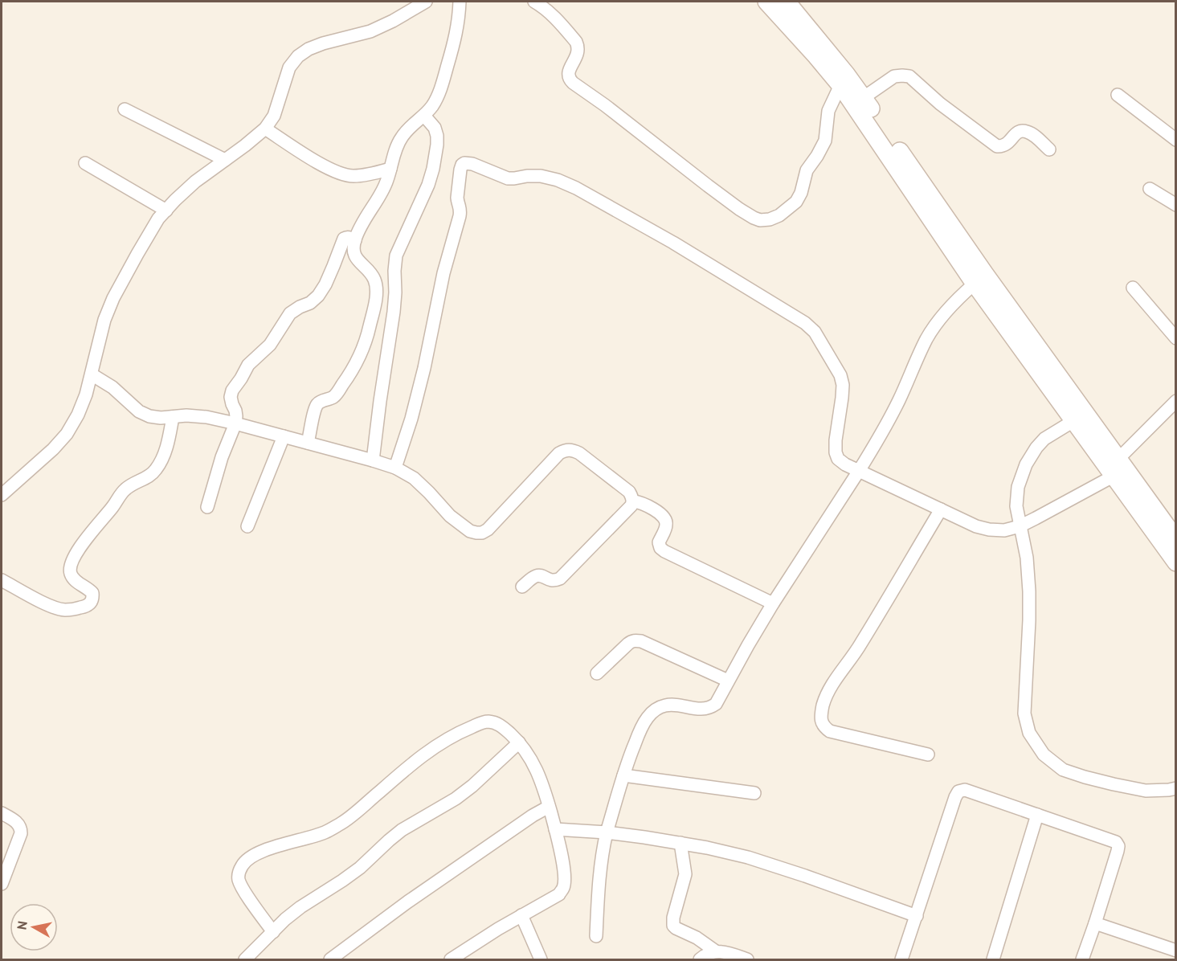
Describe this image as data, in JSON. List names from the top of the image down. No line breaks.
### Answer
{"north":"left"}
